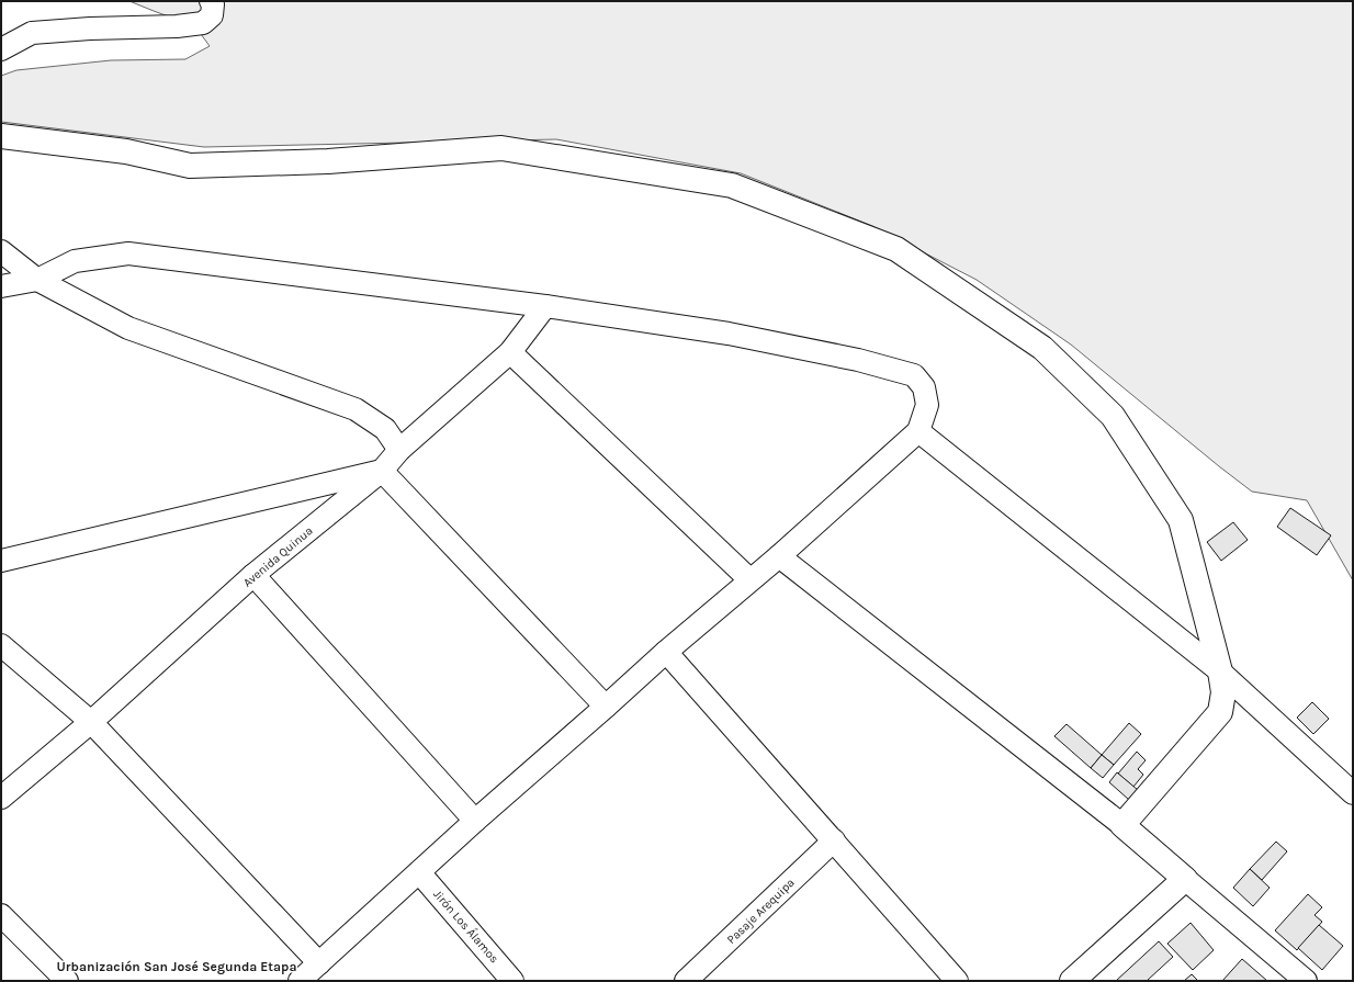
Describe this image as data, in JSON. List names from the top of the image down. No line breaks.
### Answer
{"streets":{"street":["Avenida Quinua","Pasaje Arequipa","Jirón Los Álamos"]},"districts":["Urbanización San José Segunda Etapa"]}
